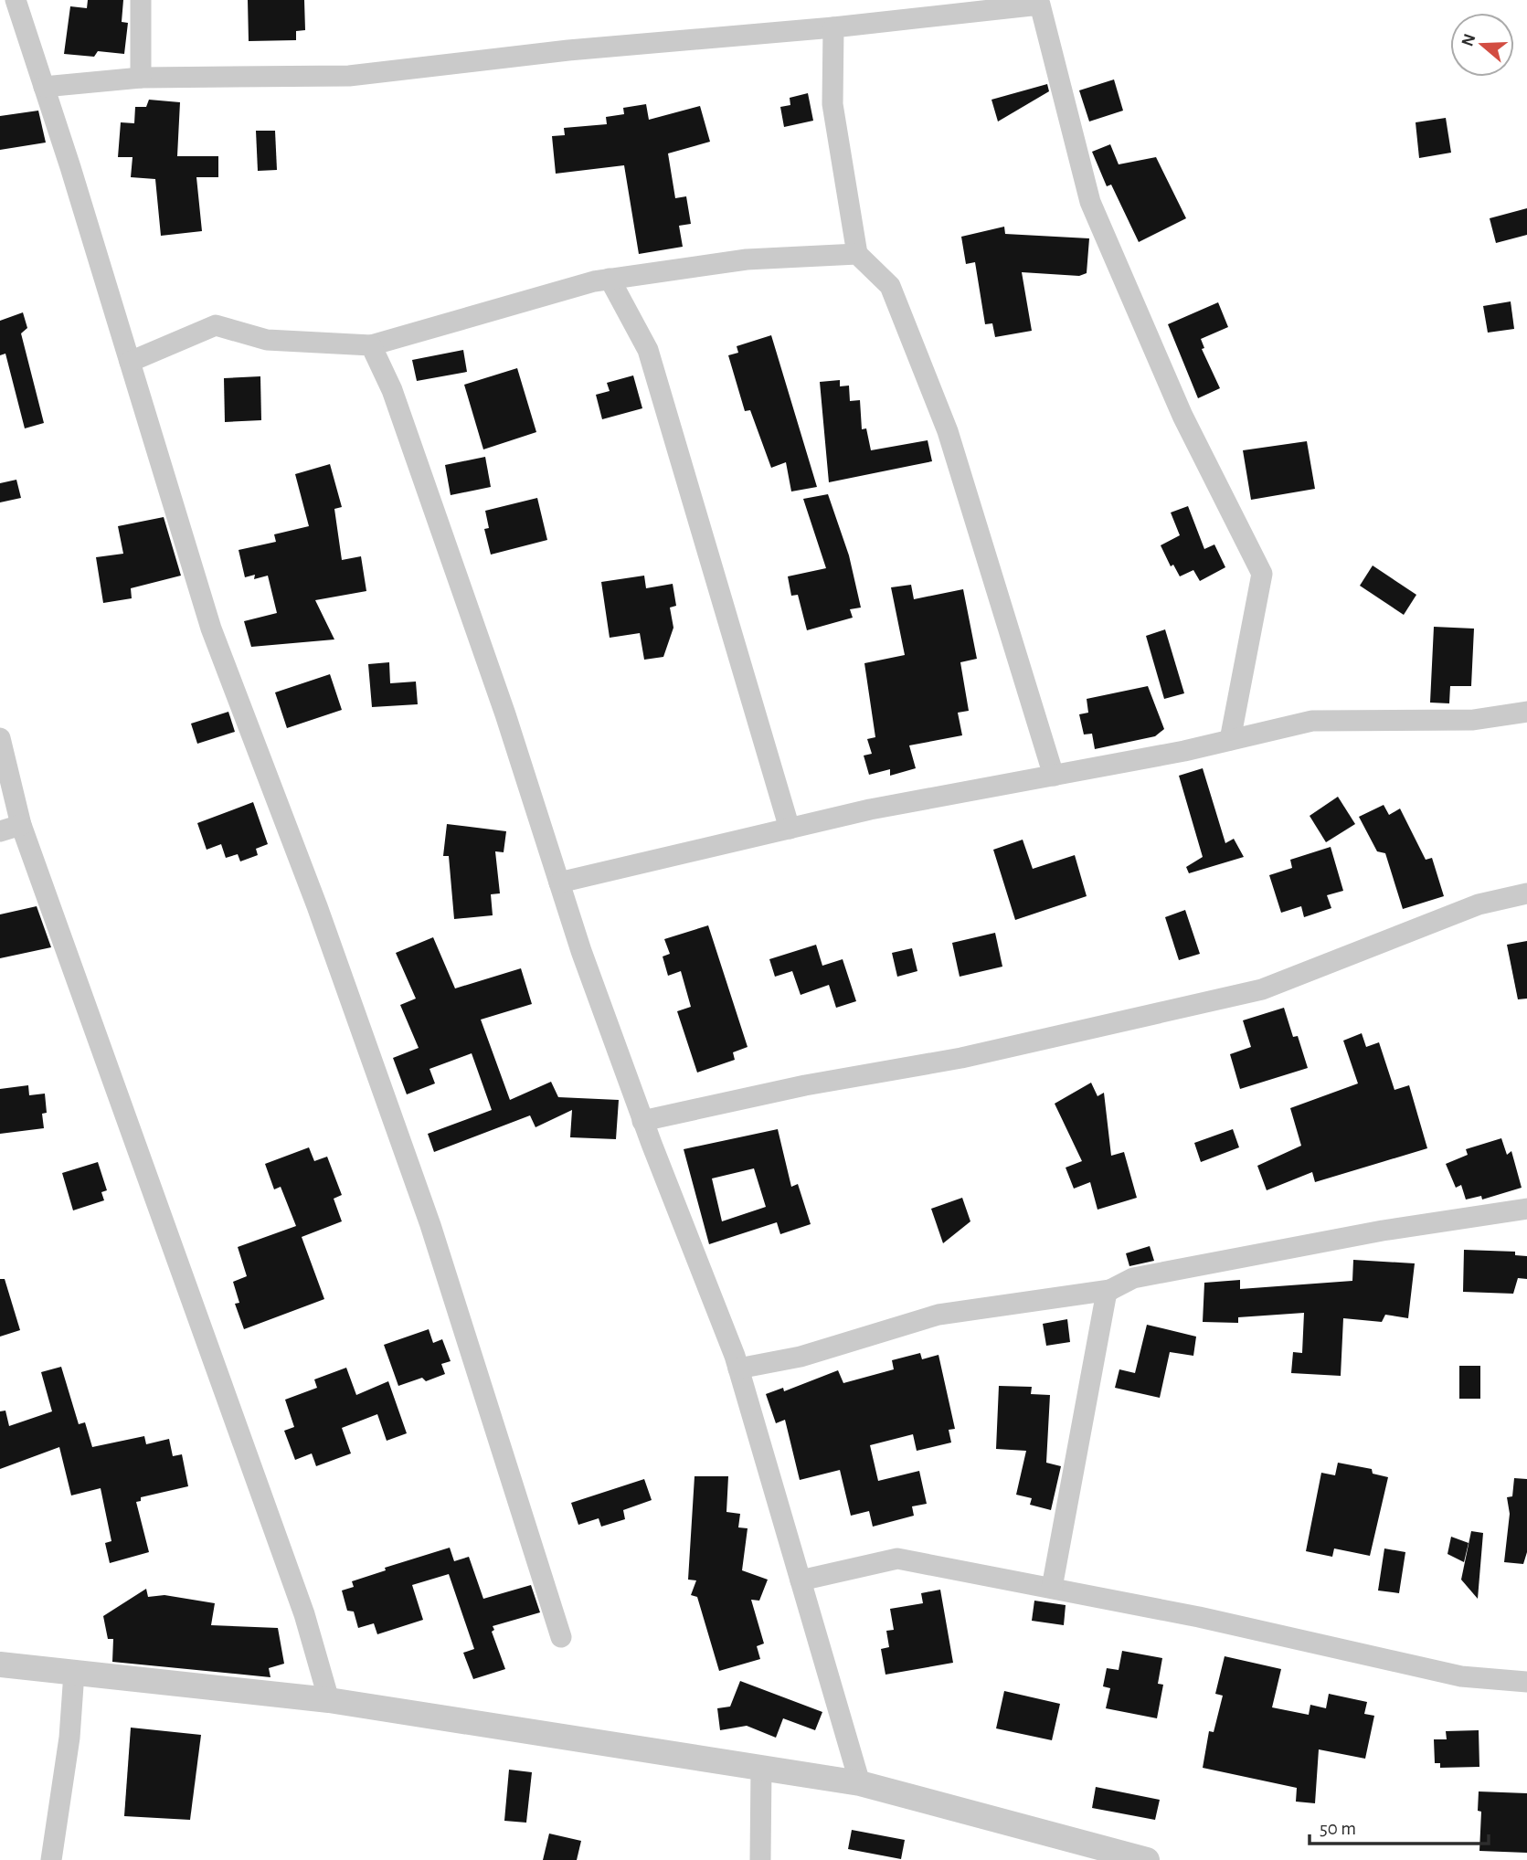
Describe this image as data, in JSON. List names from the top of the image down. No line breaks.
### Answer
{"scale_bar":"50 m","north":"left"}
